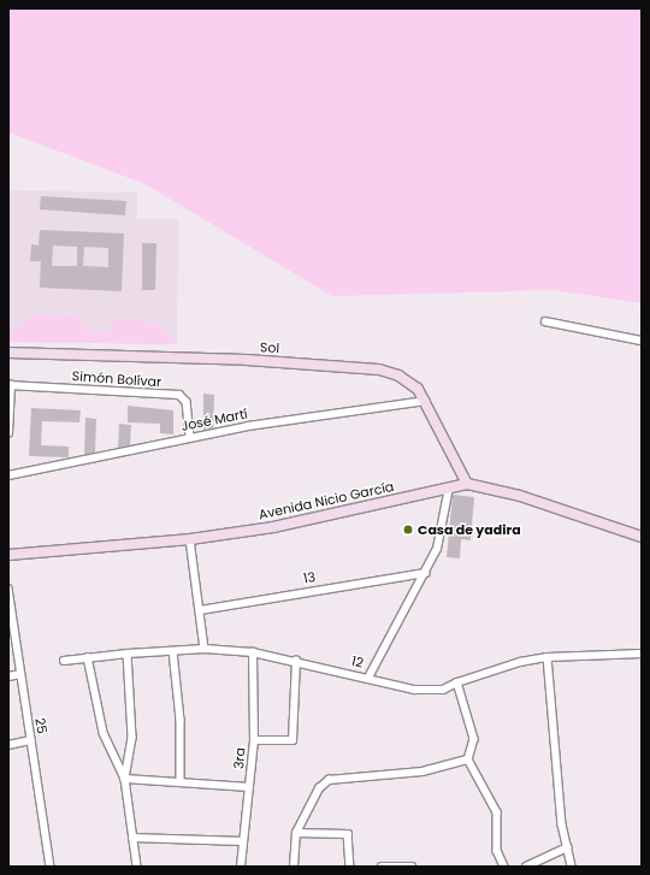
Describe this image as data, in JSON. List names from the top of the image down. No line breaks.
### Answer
{"streets":{"street":["Sol","Simón Bolívar","José Martí","Avenida Nicio García","13","12","25","3ra"]},"crossings":[["Sol","José Martí"],["Sol","Avenida Nicio García"],["Simón Bolívar","José Martí"],["12","3ra"]],"places":["Casa de yadira"]}
